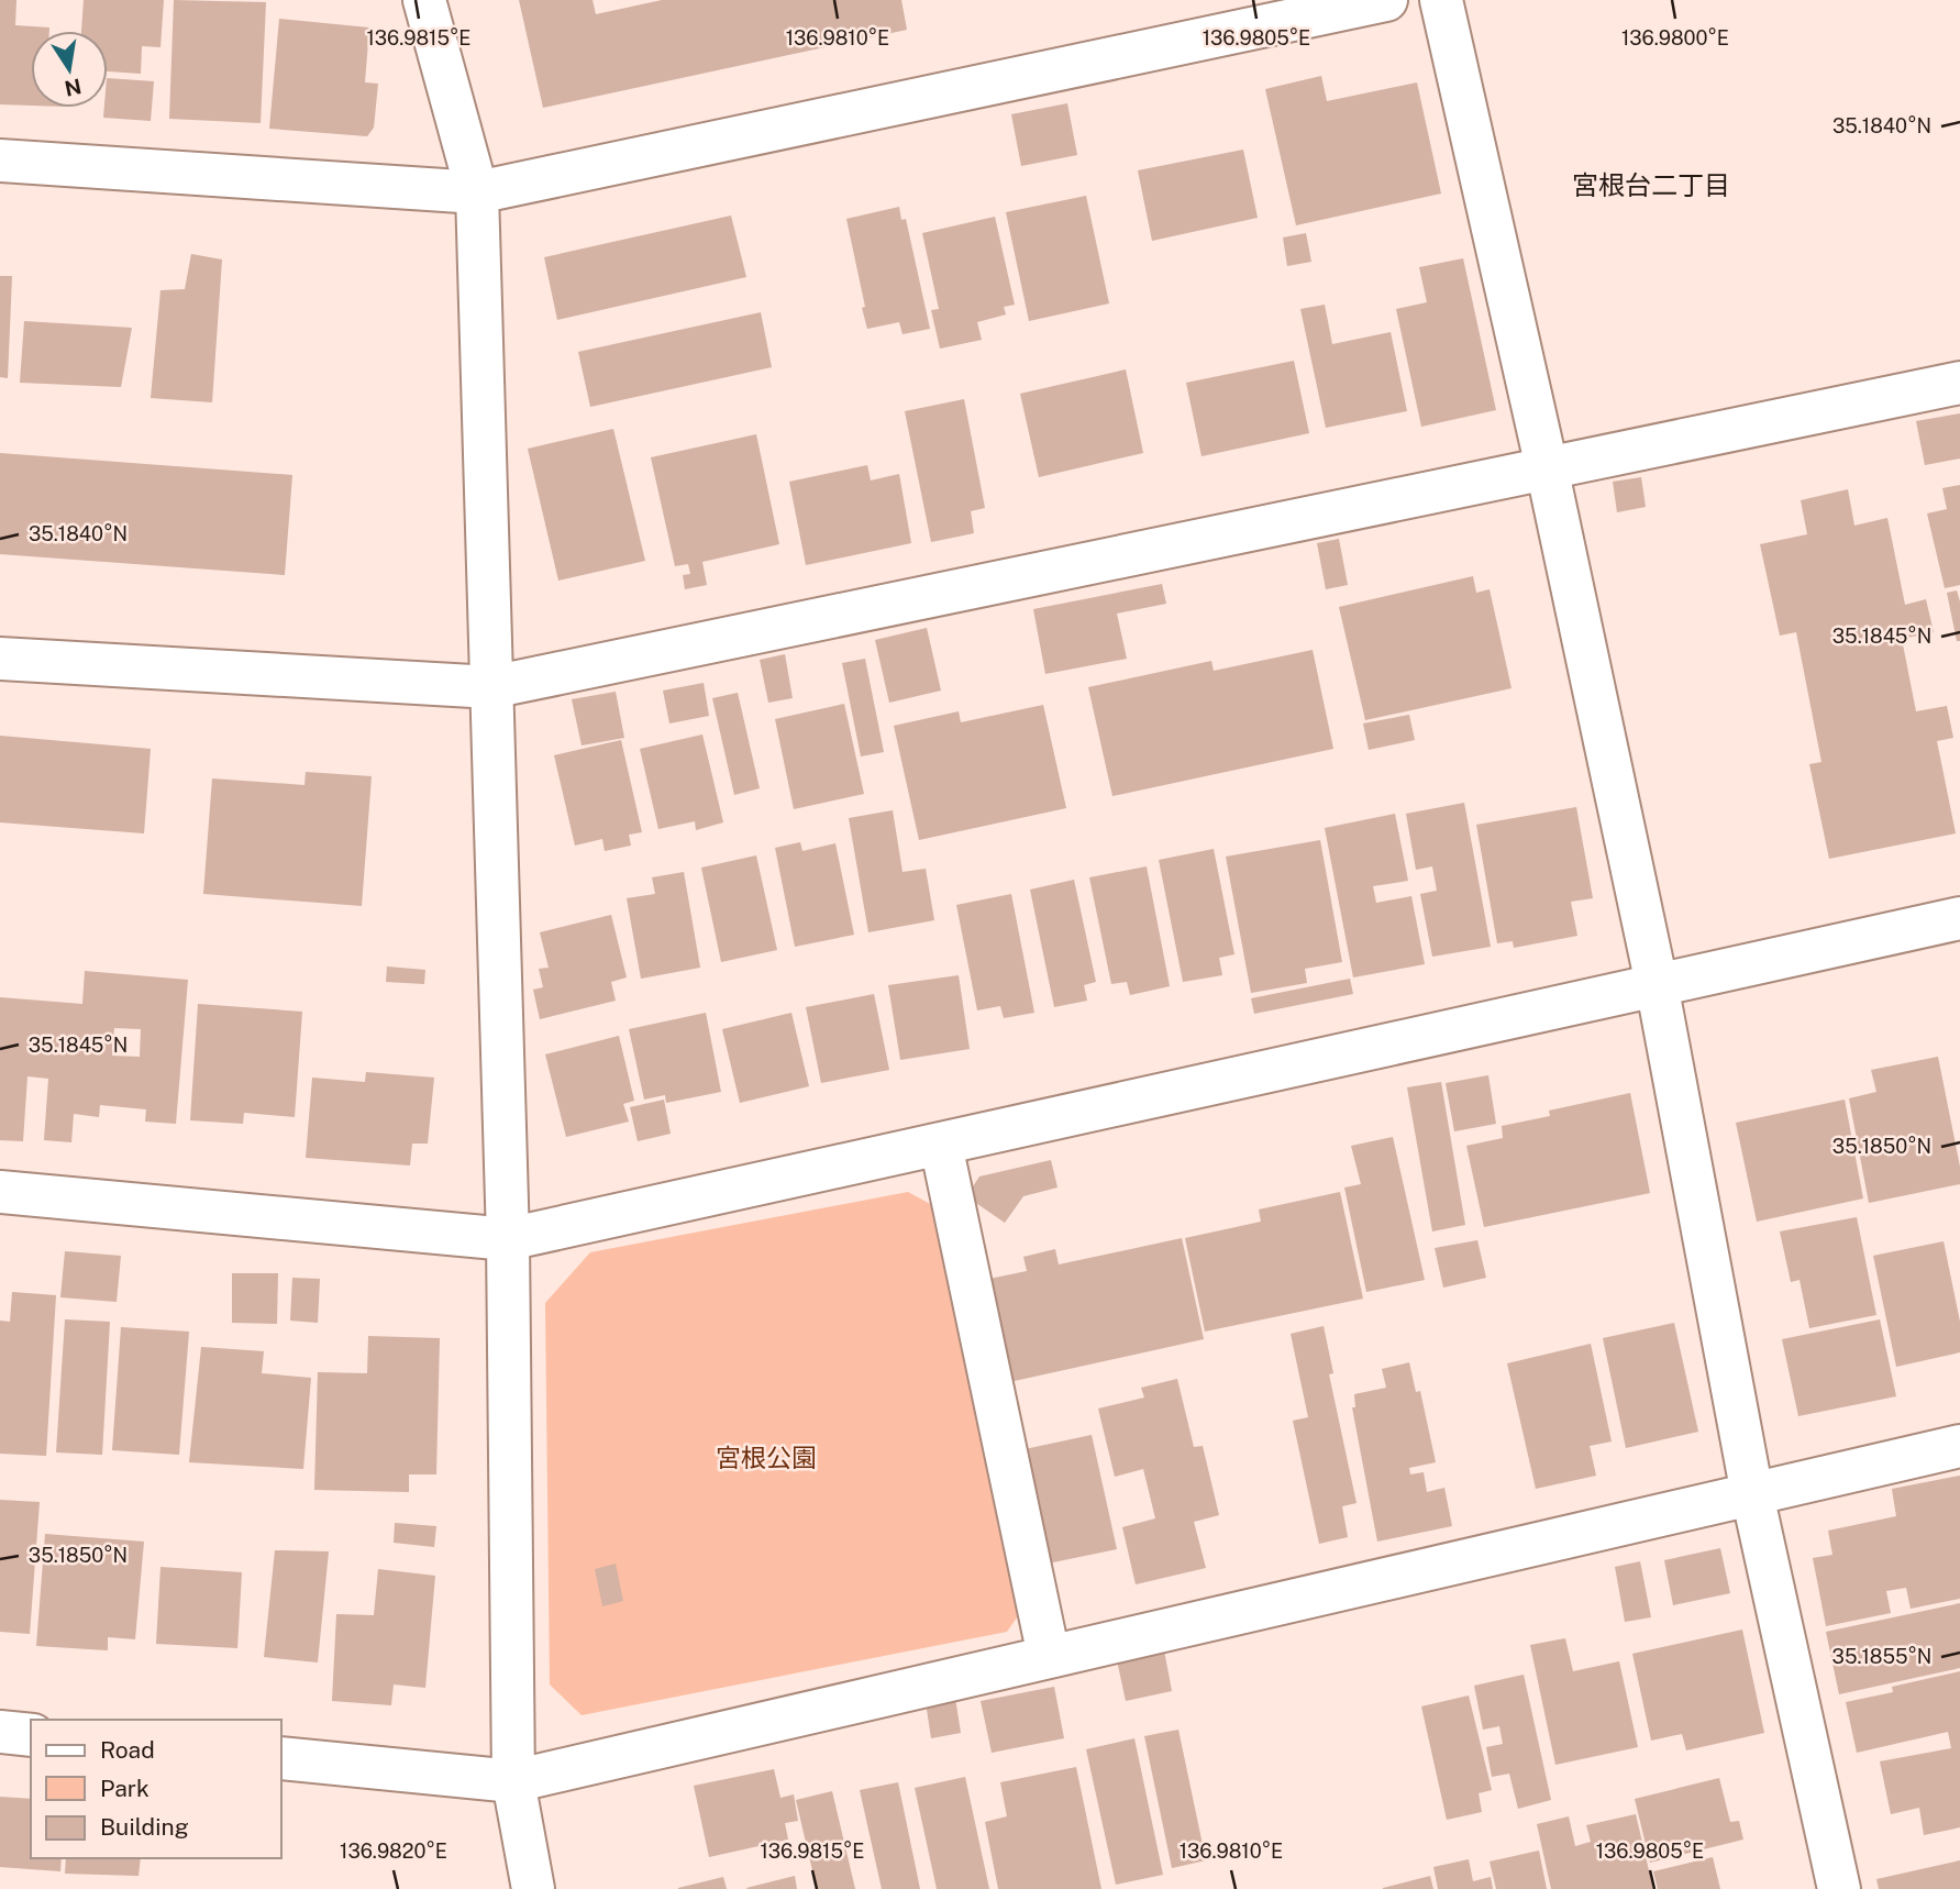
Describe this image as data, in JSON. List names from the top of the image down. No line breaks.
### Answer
{"districts":["宮根台二丁目"],"parks":["宮根公園"],"legend":["Road","Park","Building"],"north":"bottom","coordinates":["136.9815°E","136.9810°E","136.9805°E","136.9800°E","35.1840°N","35.1845°N","35.1850°N","35.1855°N","136.9820°E"]}
